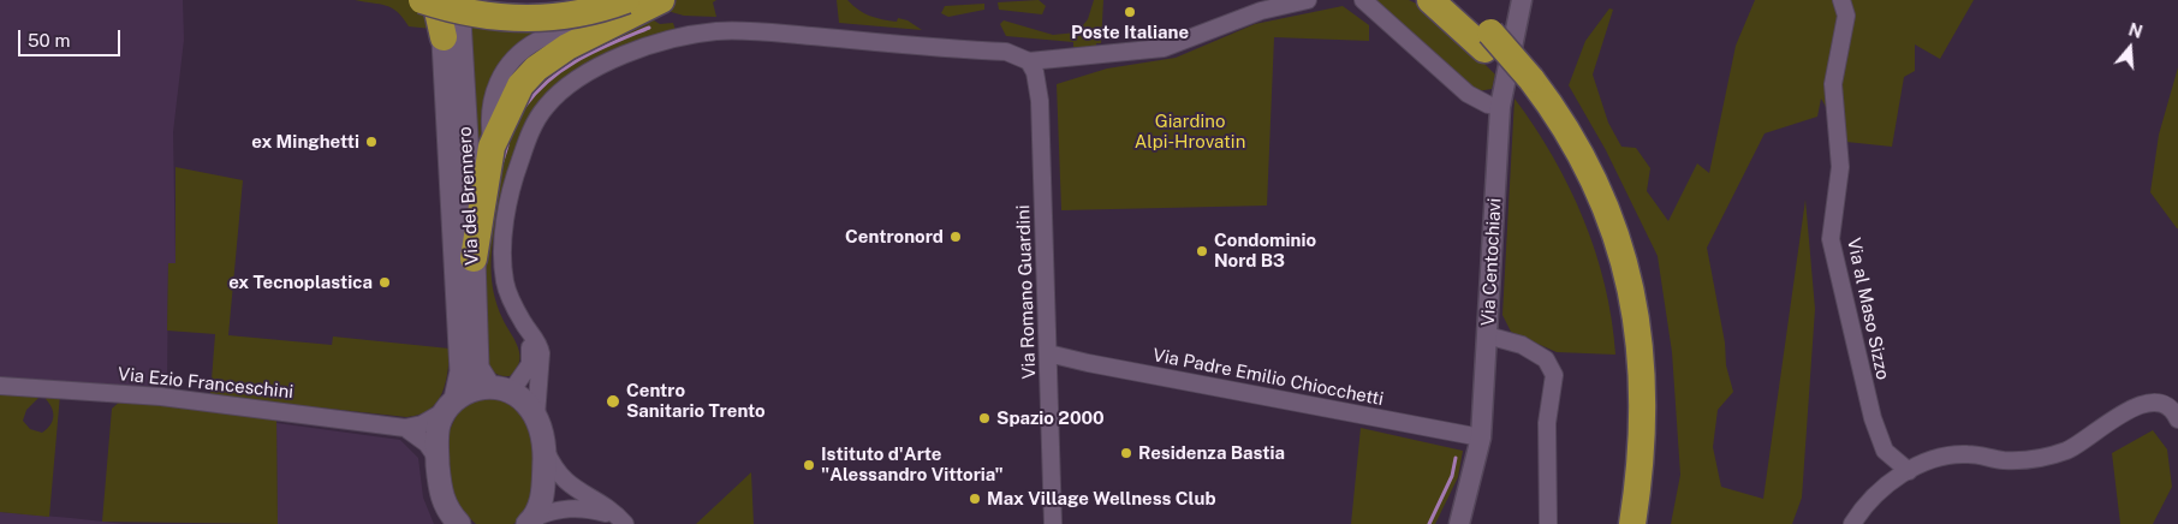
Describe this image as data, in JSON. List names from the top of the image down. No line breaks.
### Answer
{"streets":{"main road":["Via del Brennero"],"street":["Via Centochiavi","Via Romano Guardini","Via al Maso Sizzo","Via Padre Emilio Chiocchetti","Via Ezio Franceschini"]},"crossings":[["Via del Brennero","Via Ezio Franceschini"],["Via Centochiavi","Via Padre Emilio Chiocchetti"],["Via Romano Guardini","Via Padre Emilio Chiocchetti"]],"parks":["Giardino Alpi-Hrovatin"],"places":["Poste Italiane","ex Minghetti","Centronord","Condominio Nord B3","ex Tecnoplastica","Centro Sanitario Trento","Spazio 2000","Residenza Bastia","Istituto d'Arte \"Alessandro Vittoria\"","Max Village Wellness Club"],"scale_bar":"50 m","north":"top"}
